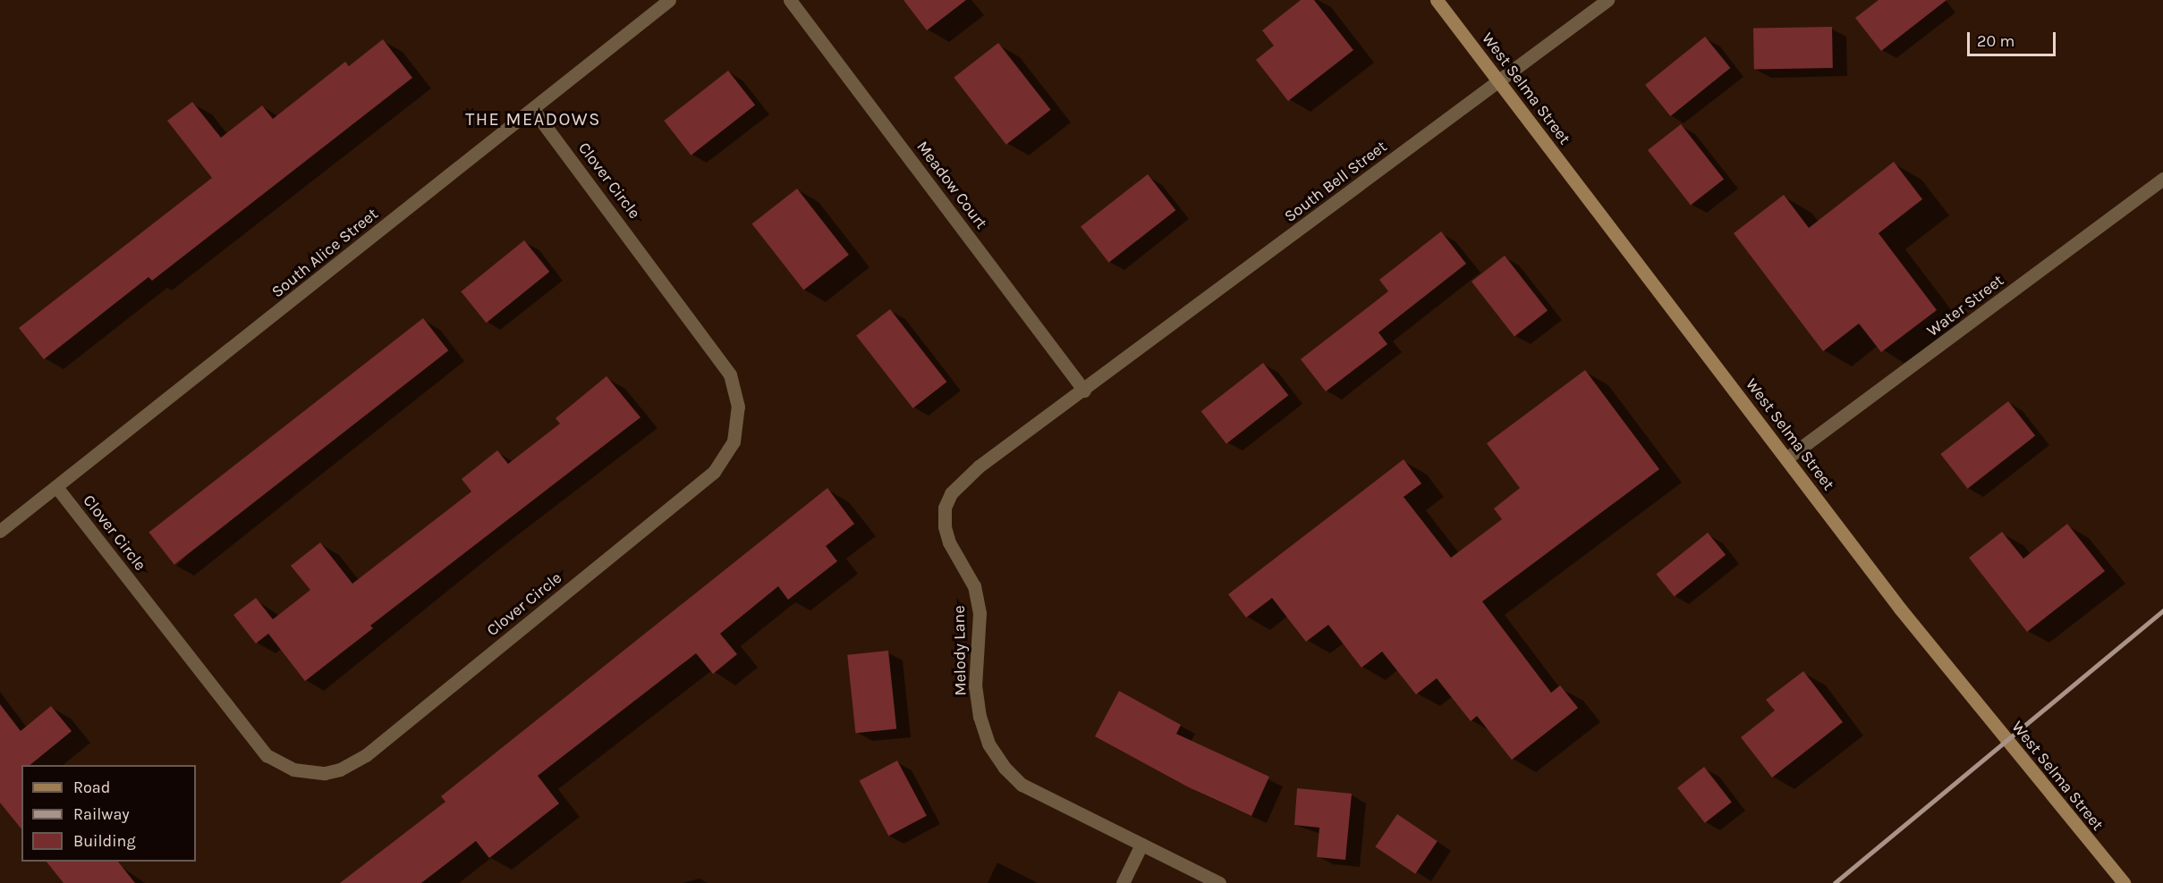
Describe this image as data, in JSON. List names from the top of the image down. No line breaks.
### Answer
{"streets":{"street":["West Selma Street","Clover Circle","South Bell Street","Meadow Court","South Alice Street","Water Street","Melody Lane"]},"crossings":[["West Selma Street","South Bell Street"],["West Selma Street","Water Street"],["Clover Circle","South Alice Street"],["South Bell Street","Meadow Court"],["South Bell Street","Melody Lane"],["Meadow Court","Melody Lane"]],"districts":["THE MEADOWS"],"legend":["Road","Railway","Building"],"scale_bar":"20 m"}
